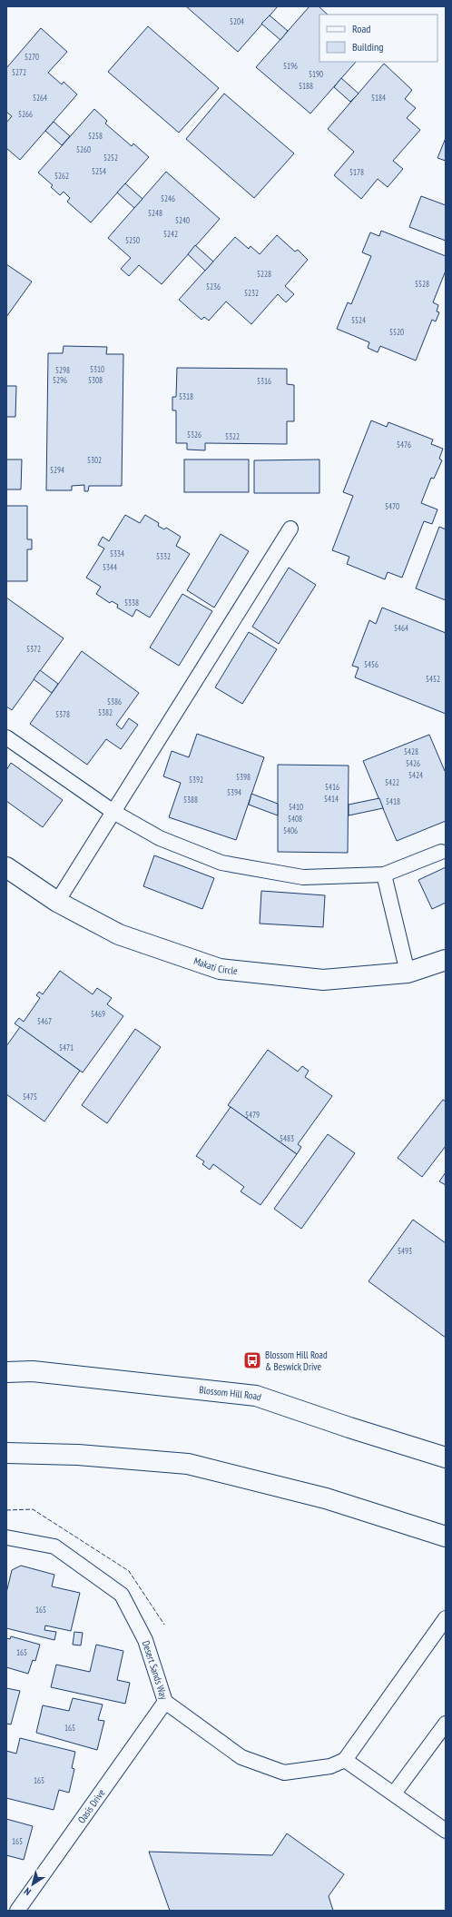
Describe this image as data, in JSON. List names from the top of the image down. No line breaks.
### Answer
{"streets":{"main road":["Makati Circle","Blossom Hill Road"],"lane":["Desert Sands Way","Oasis Drive"]},"crossings":[["Desert Sands Way","Oasis Drive"]],"places":{"bus stop":["Blossom Hill Road & Beswick Drive"]},"house_numbers":["5204","5270","5196","5272","5190","5188","5264","5184","5266","5258","5260","5252","5254","5178","5262","5246","5248","5240","5242","5250","5228","5528","5236","5232","5524","5520","5310","5298","5296","5308","5316","5318","5326","5322","5476","5302","5294","5470","5334","5332","5344","5338","5464","5372","5456","5452","5386","5382","5378","5428","5426","5424","5398","5392","5422","5416","5394","5414","5388","5418","5410","5408","5406","5469","5467","5471","5475","5479","5483","5493","165","165","165","165","165"],"legend":["Road","Building"],"north":"bottom left"}
